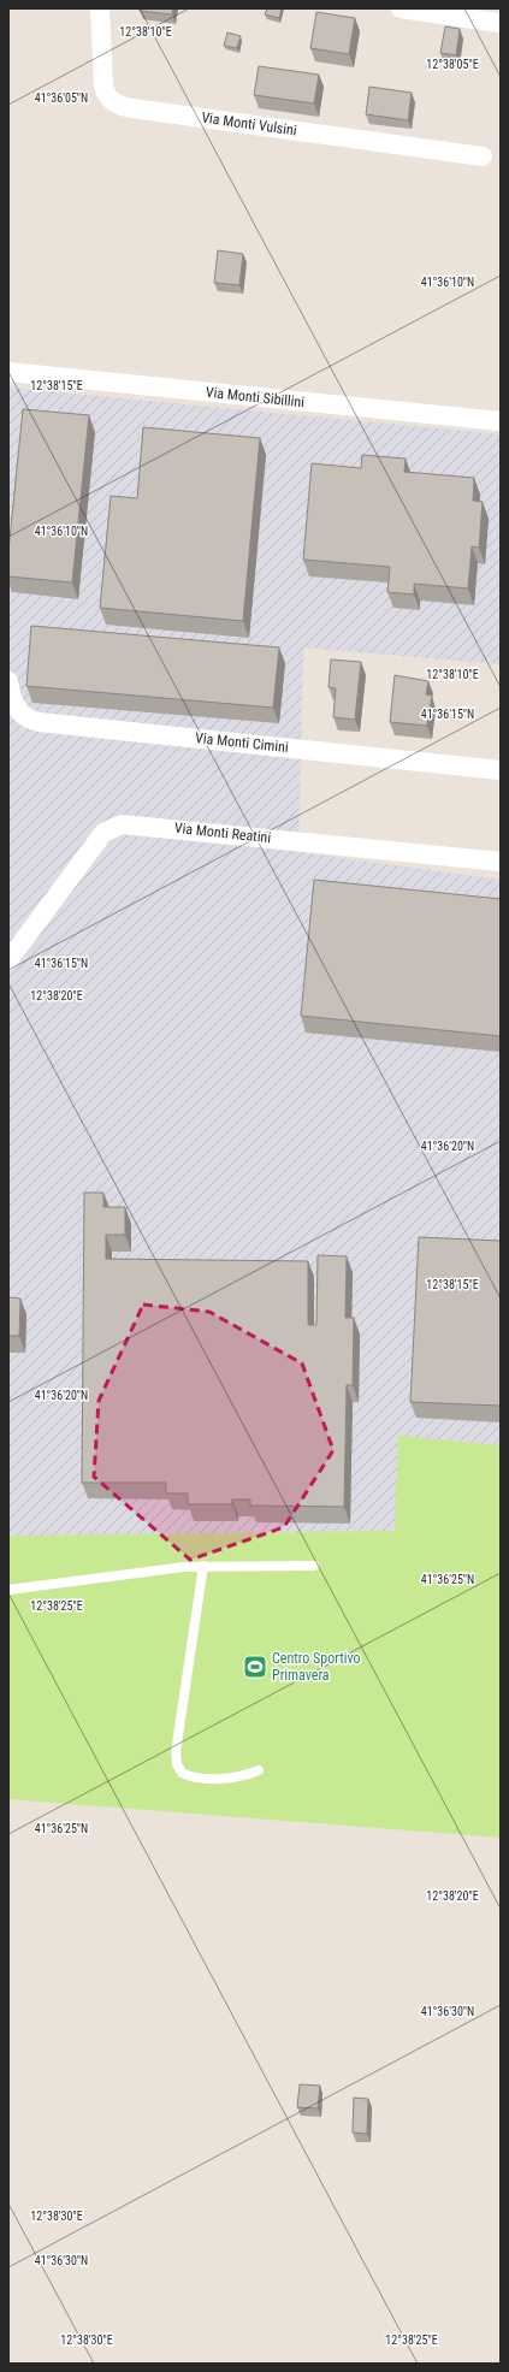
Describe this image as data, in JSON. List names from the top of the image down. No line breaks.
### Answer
{"streets":{"street":["Via Monti Vulsini","Via Monti Sibillini","Via Monti Cimini","Via Monti Reatini"]},"places":{"sports":["Centro Sportivo Primavera"]},"coordinates":["12°38'10\"E","12°38'05\"E","41°36'05\"N","41°36'10\"N","12°38'15\"E","41°36'15\"N","12°38'20\"E","41°36'20\"N","41°36'25\"N","12°38'25\"E","41°36'30\"N","12°38'30\"E"]}
